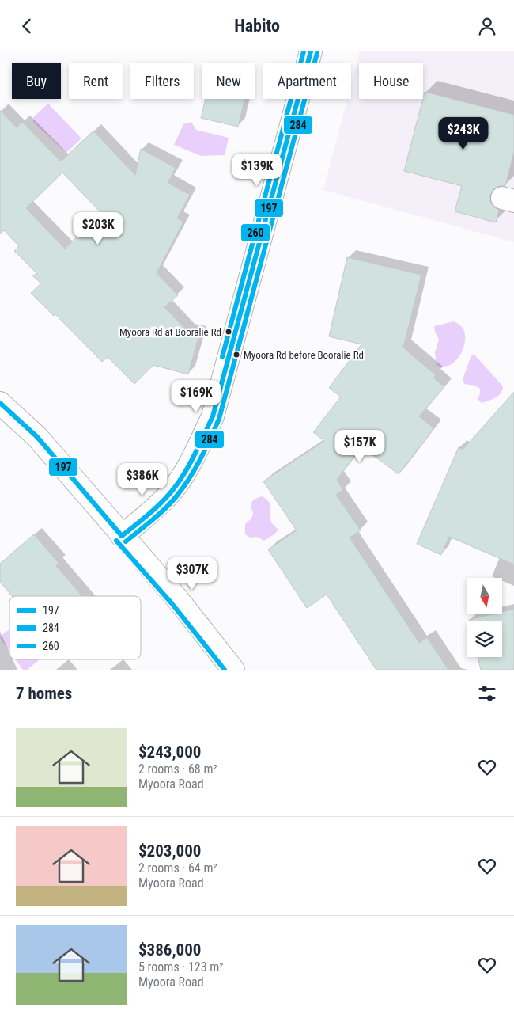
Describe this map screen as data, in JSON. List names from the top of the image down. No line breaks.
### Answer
{"places":["Myoora Rd at Booralie Rd","Myoora Rd before Booralie Rd"],"lines":["transit line 197","transit line 260","transit line 284"],"legend":["197","284","260"],"north":"bottom","page":{"header":"Habito","chip":["Buy","Rent","Filters","New","Apartment","House"],"price":["$243K","$139K","$203K","$169K","$157K","$386K","$307K"],"heading":"7 homes","list":[{"name":"$243,000","note":"2 rooms · 68 m² · Myoora Road"},{"name":"$203,000","note":"2 rooms · 64 m² · Myoora Road"},{"name":"$386,000","note":"5 rooms · 123 m² · Myoora Road"}]}}
